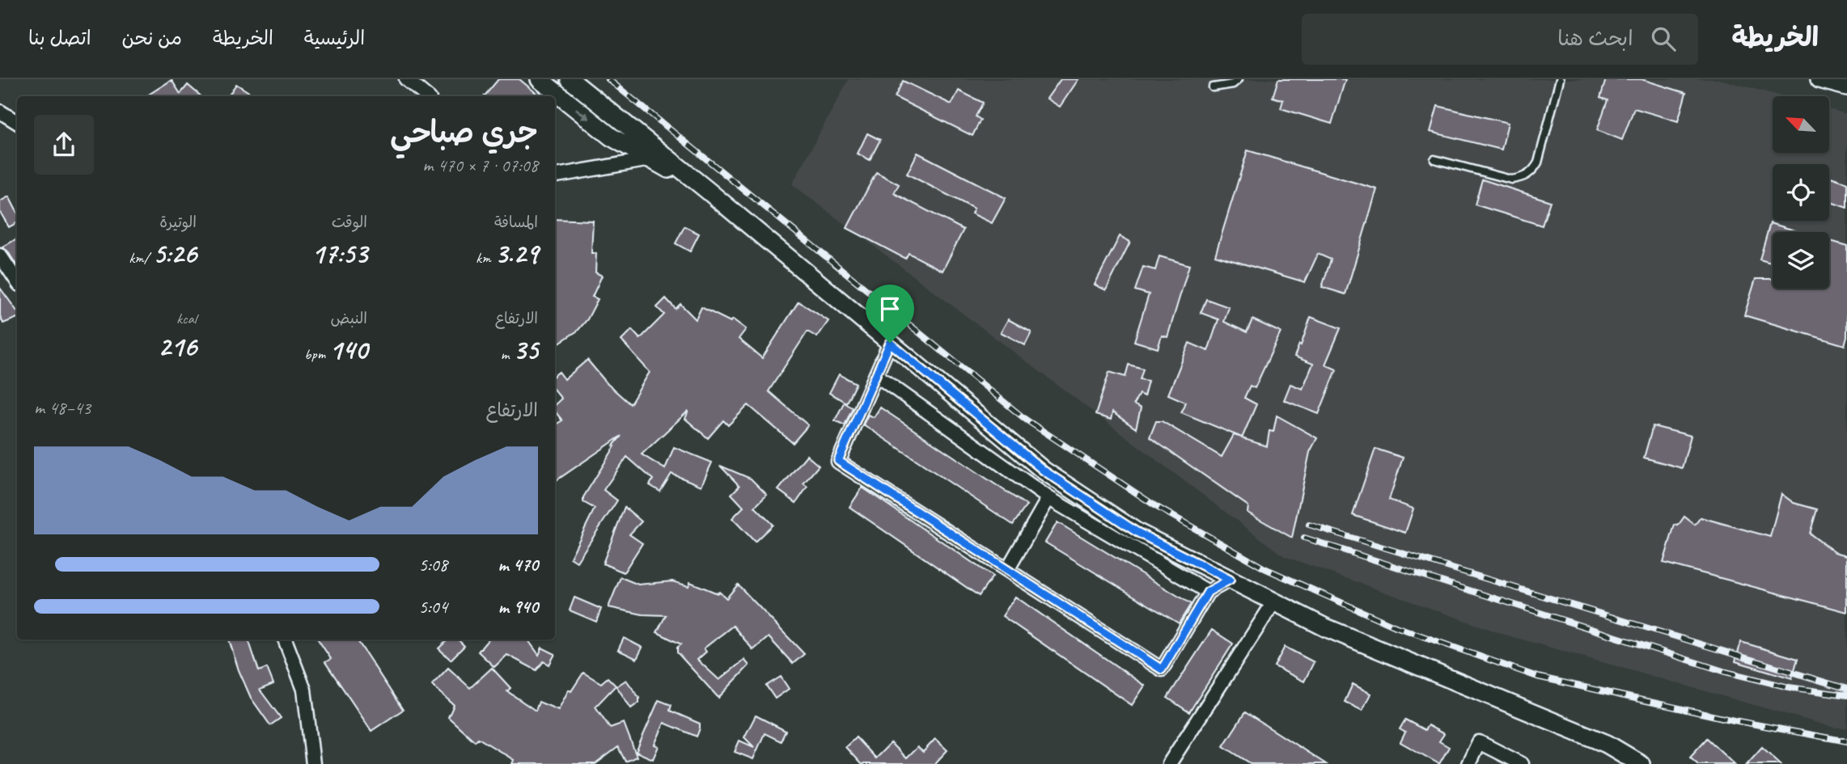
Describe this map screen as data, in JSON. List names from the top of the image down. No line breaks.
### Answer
{"north":"top left","page":{"header":"الخريطة","search":"ابحث هنا","nav":["الرئيسية","الخريطة","من نحن","اتصل بنا"],"heading":["جري صباحي","07:08 · 7 × 470 m"],"stats":[["المسافة","3.29 km"],["الوقت","17:53"],["الوتيرة","5:26 /km"],["الارتفاع","35 m"],["النبض","140 bpm"],["kcal","216"]],"chart":["الارتفاع","43–48 m"],"list":[{"name":"470 m","note":"5:08"},{"name":"940 m","note":"5:04"}]}}
